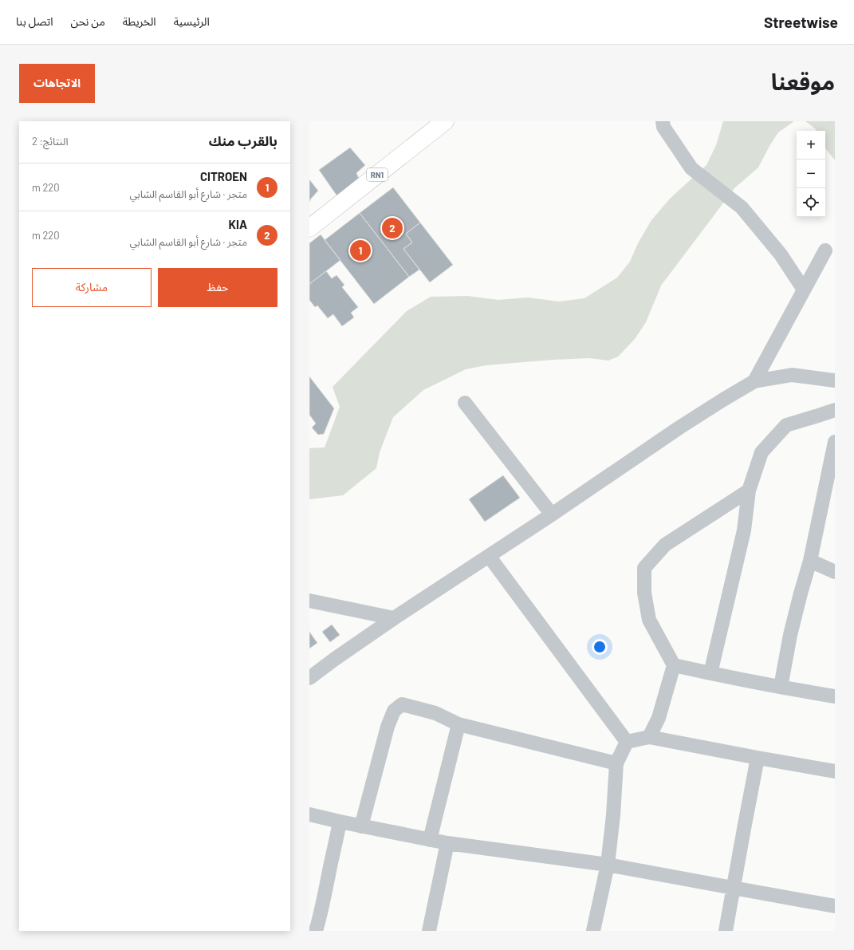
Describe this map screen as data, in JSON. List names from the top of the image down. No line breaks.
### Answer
{"streets":{"main road":["RN1"]},"page":{"header":"Streetwise","nav":["الرئيسية","الخريطة","من نحن","اتصل بنا"],"title":"موقعنا","buttons":["الاتجاهات",["حفظ","مشاركة"]],"heading":["بالقرب منك","النتائج: 2"],"map_buttons":["+","−"],"list":[{"mark":"1","name":"CITROEN","note":"متجر · شارع أبو القاسم الشابي","value":"220 m"},{"mark":"2","name":"KIA","note":"متجر · شارع أبو القاسم الشابي","value":"220 m"}],"pins":["2","1"]}}
